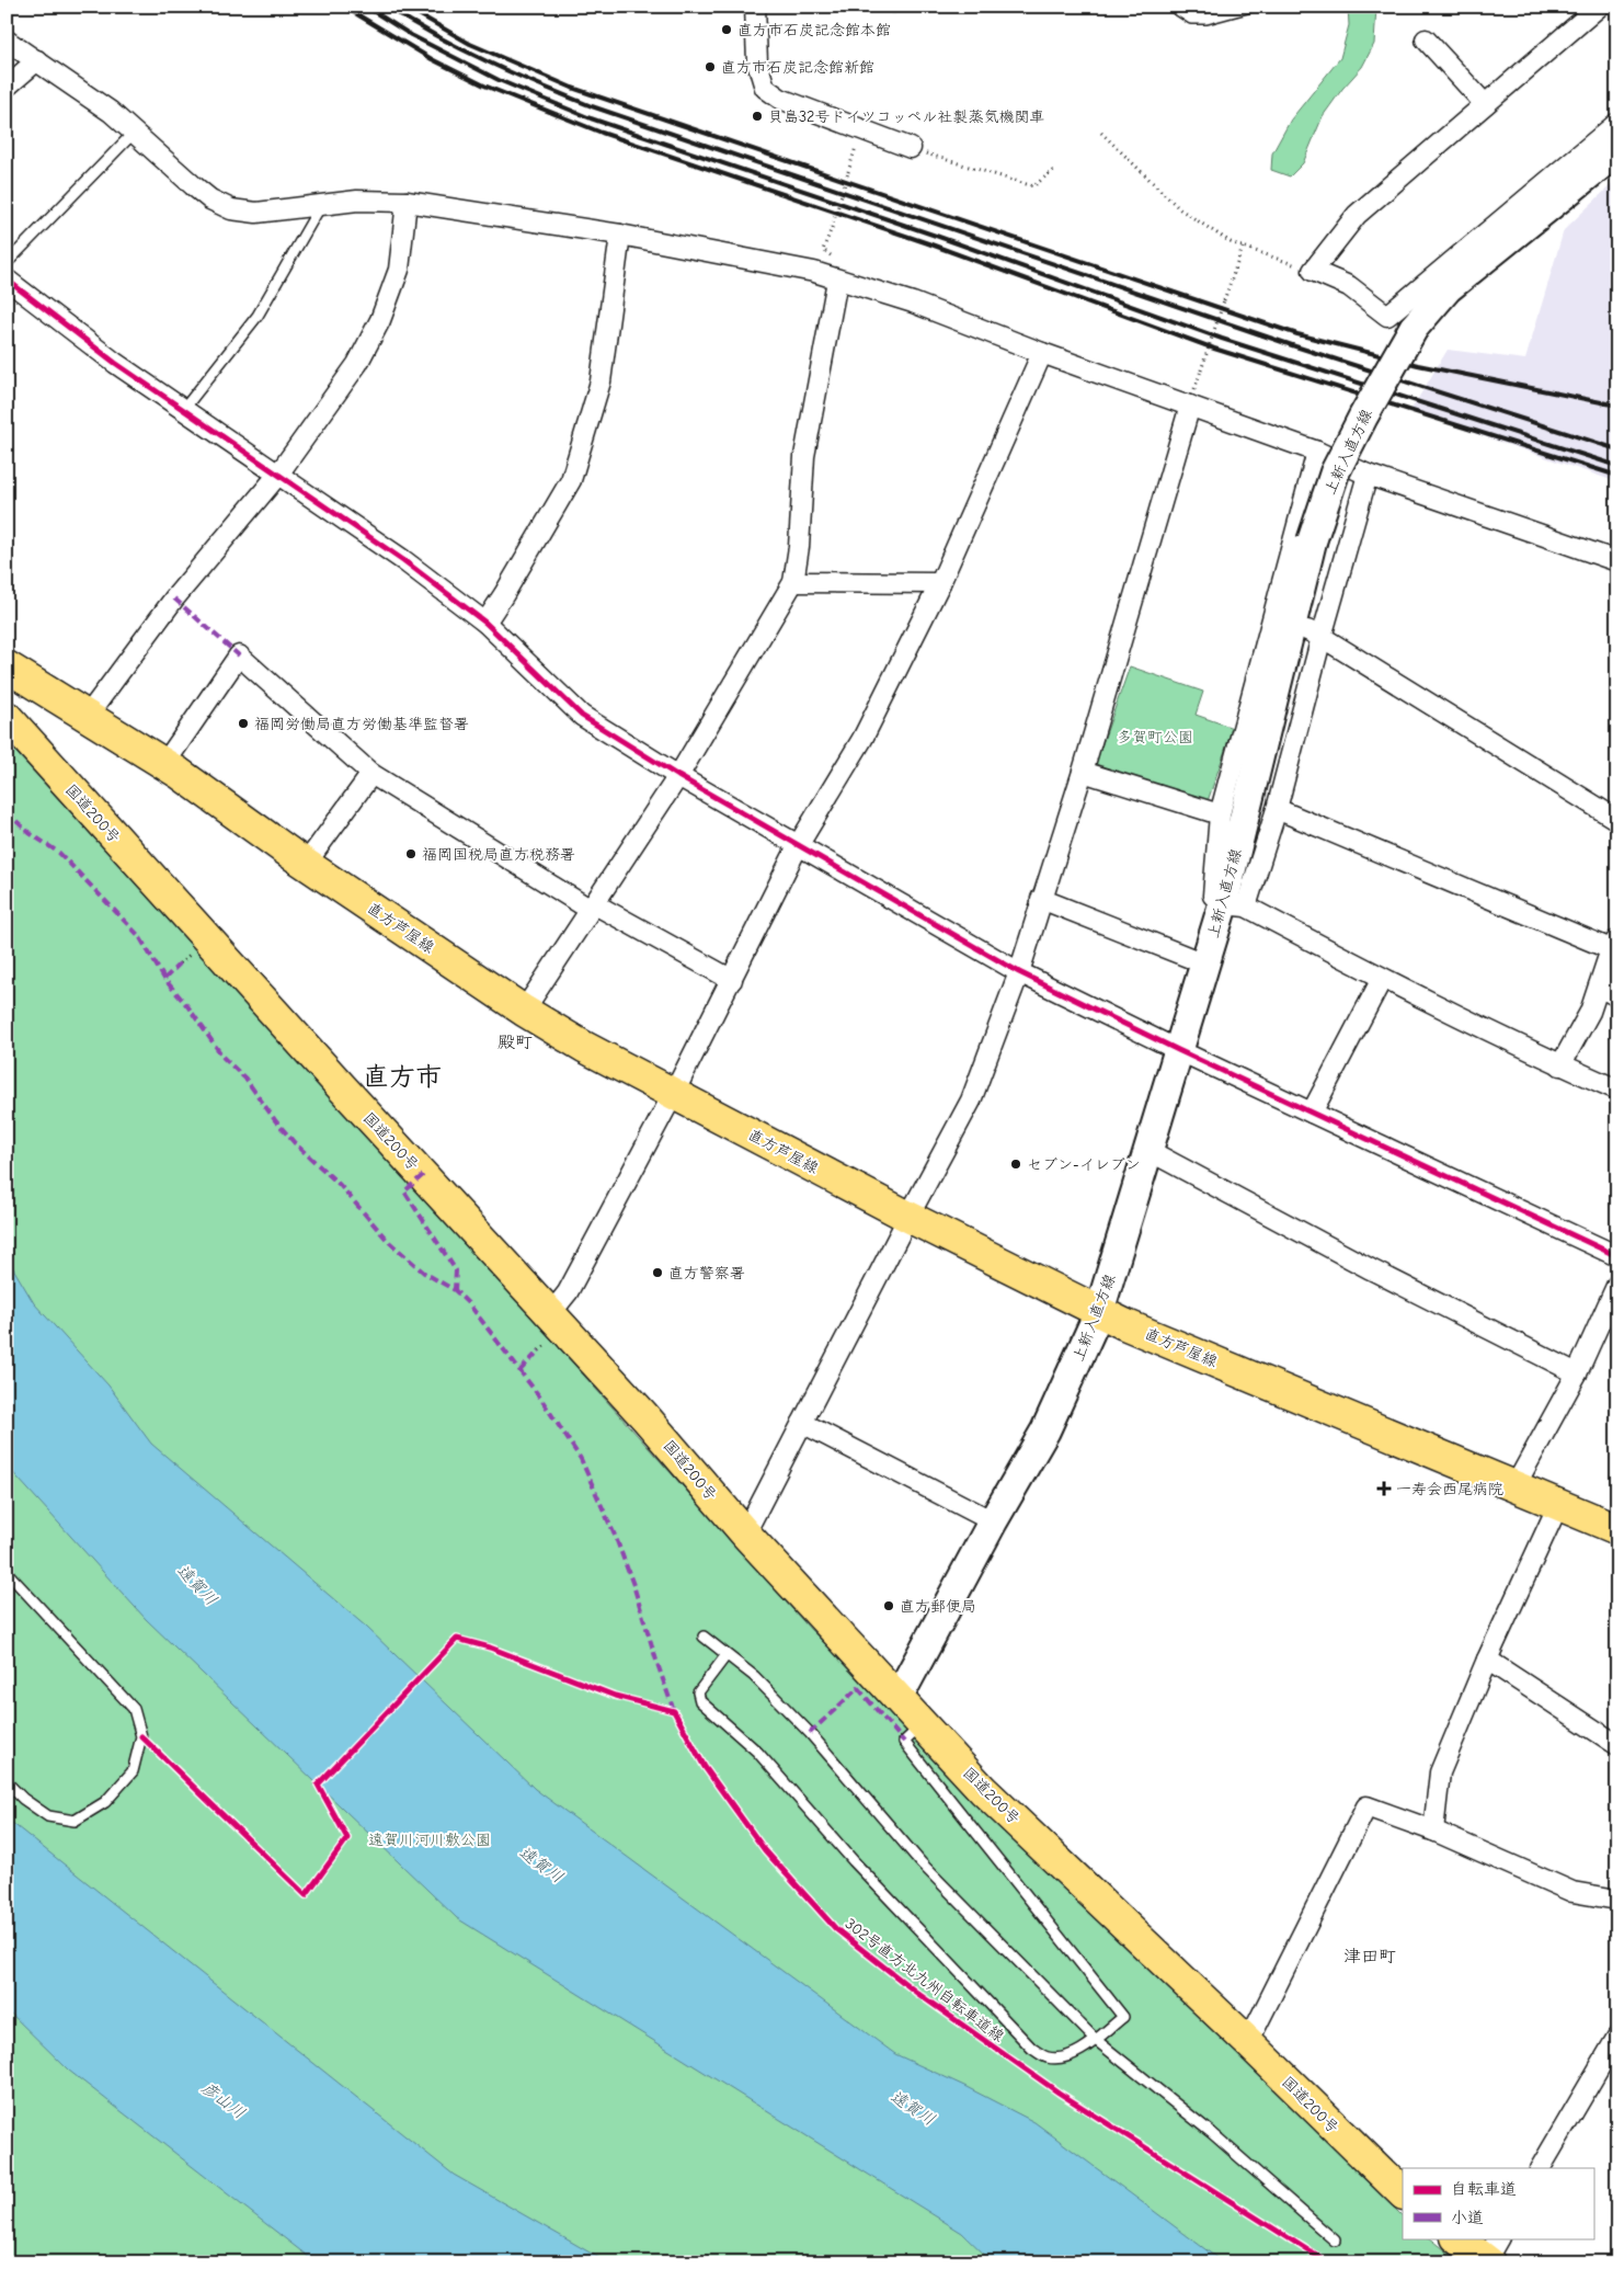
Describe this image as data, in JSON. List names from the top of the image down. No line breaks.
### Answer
{"streets":{"main road":["上新入直方線","国道200号","直方芦屋線"],"cycle path":["302号直方北九州自転車道線"]},"crossings":[["上新入直方線","国道200号"],["上新入直方線","直方芦屋線"]],"districts":["殿町","直方市","津田町"],"water":["遠賀川","彦山川"],"parks":["多賀町公園","遠賀川河川敷公園"],"places":{"other":["直方市石炭記念館本館","直方市石炭記念館新館","貝島32号ドイツコッペル社製蒸気機関車","福岡労働局直方労働基準監督署","福岡国税局直方税務署","セブン-イレブン","直方警察署","直方郵便局"],"health":["一寿会西尾病院"]},"legend":["自転車道","小道"]}
